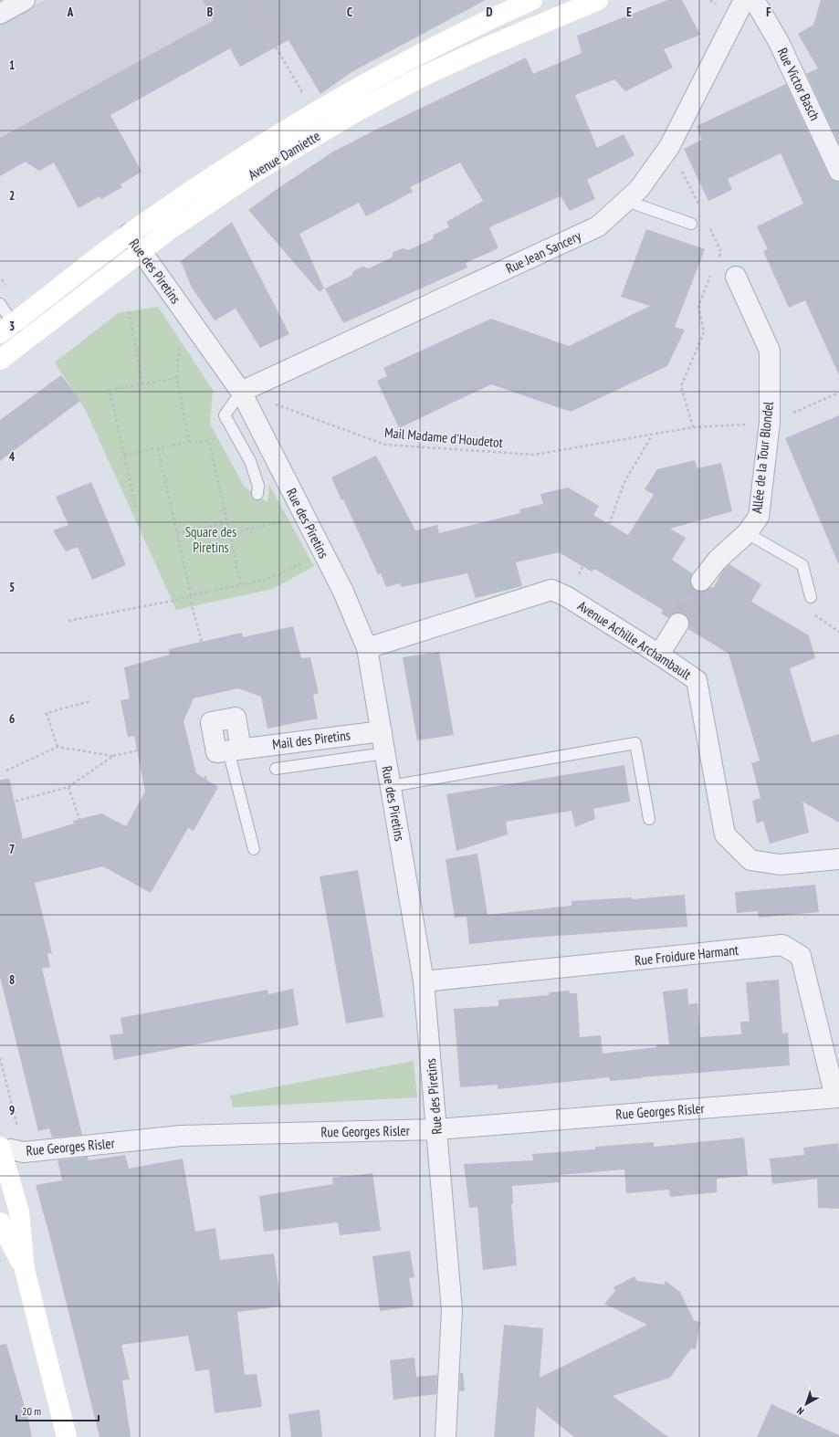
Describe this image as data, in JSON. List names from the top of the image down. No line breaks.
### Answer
{"streets":{"main road":["Avenue Damiette"],"street":["Rue Victor Basch","Rue Jean Sancery","Rue des Piretins","Allée de la Tour Blondel","Avenue Achille Archambault","Mail des Piretins","Rue Froidure Harmant","Rue Georges Risler"],"path":["Mail Madame d'Houdetot"]},"crossings":[["Avenue Damiette","Rue des Piretins"],["Rue Jean Sancery","Rue des Piretins"],["Rue Jean Sancery","Mail Madame d'Houdetot"],["Rue des Piretins","Mail Madame d'Houdetot"],["Rue des Piretins","Avenue Achille Archambault"],["Rue des Piretins","Mail des Piretins"],["Rue des Piretins","Rue Froidure Harmant"],["Rue des Piretins","Rue Georges Risler"],["Mail Madame d'Houdetot","Allée de la Tour Blondel"],["Rue Froidure Harmant","Rue Georges Risler"]],"parks":["Square des Piretins"],"scale_bar":"20 m","north":"bottom left","grid":{"columns":["A","B","C","D","E","F"],"rows":["1","2","3","4","5","6","7","8","9"]}}
